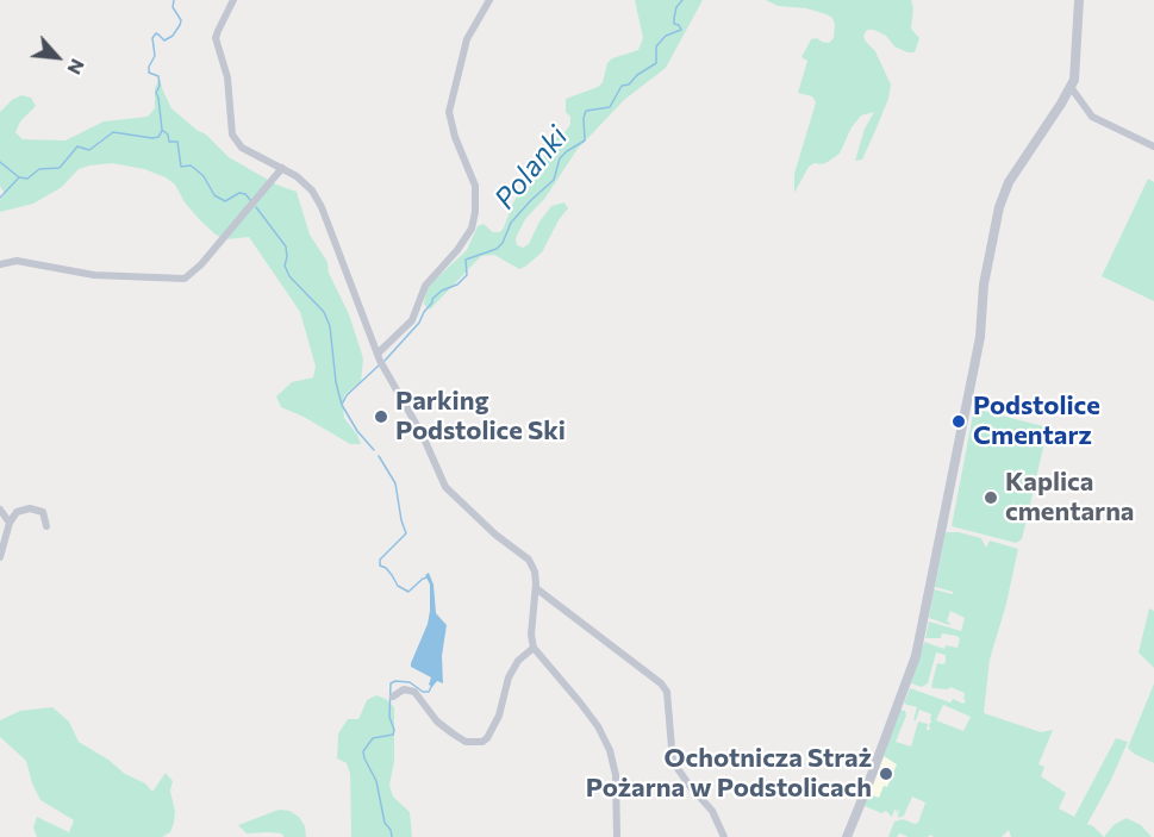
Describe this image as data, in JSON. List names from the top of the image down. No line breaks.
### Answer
{"water":["Polanki"],"places":["Parking Podstolice Ski","Podstolice Cmentarz","Kaplica cmentarna","Ochotnicza Straż Pożarna w Podstolicach"],"north":"bottom right"}
